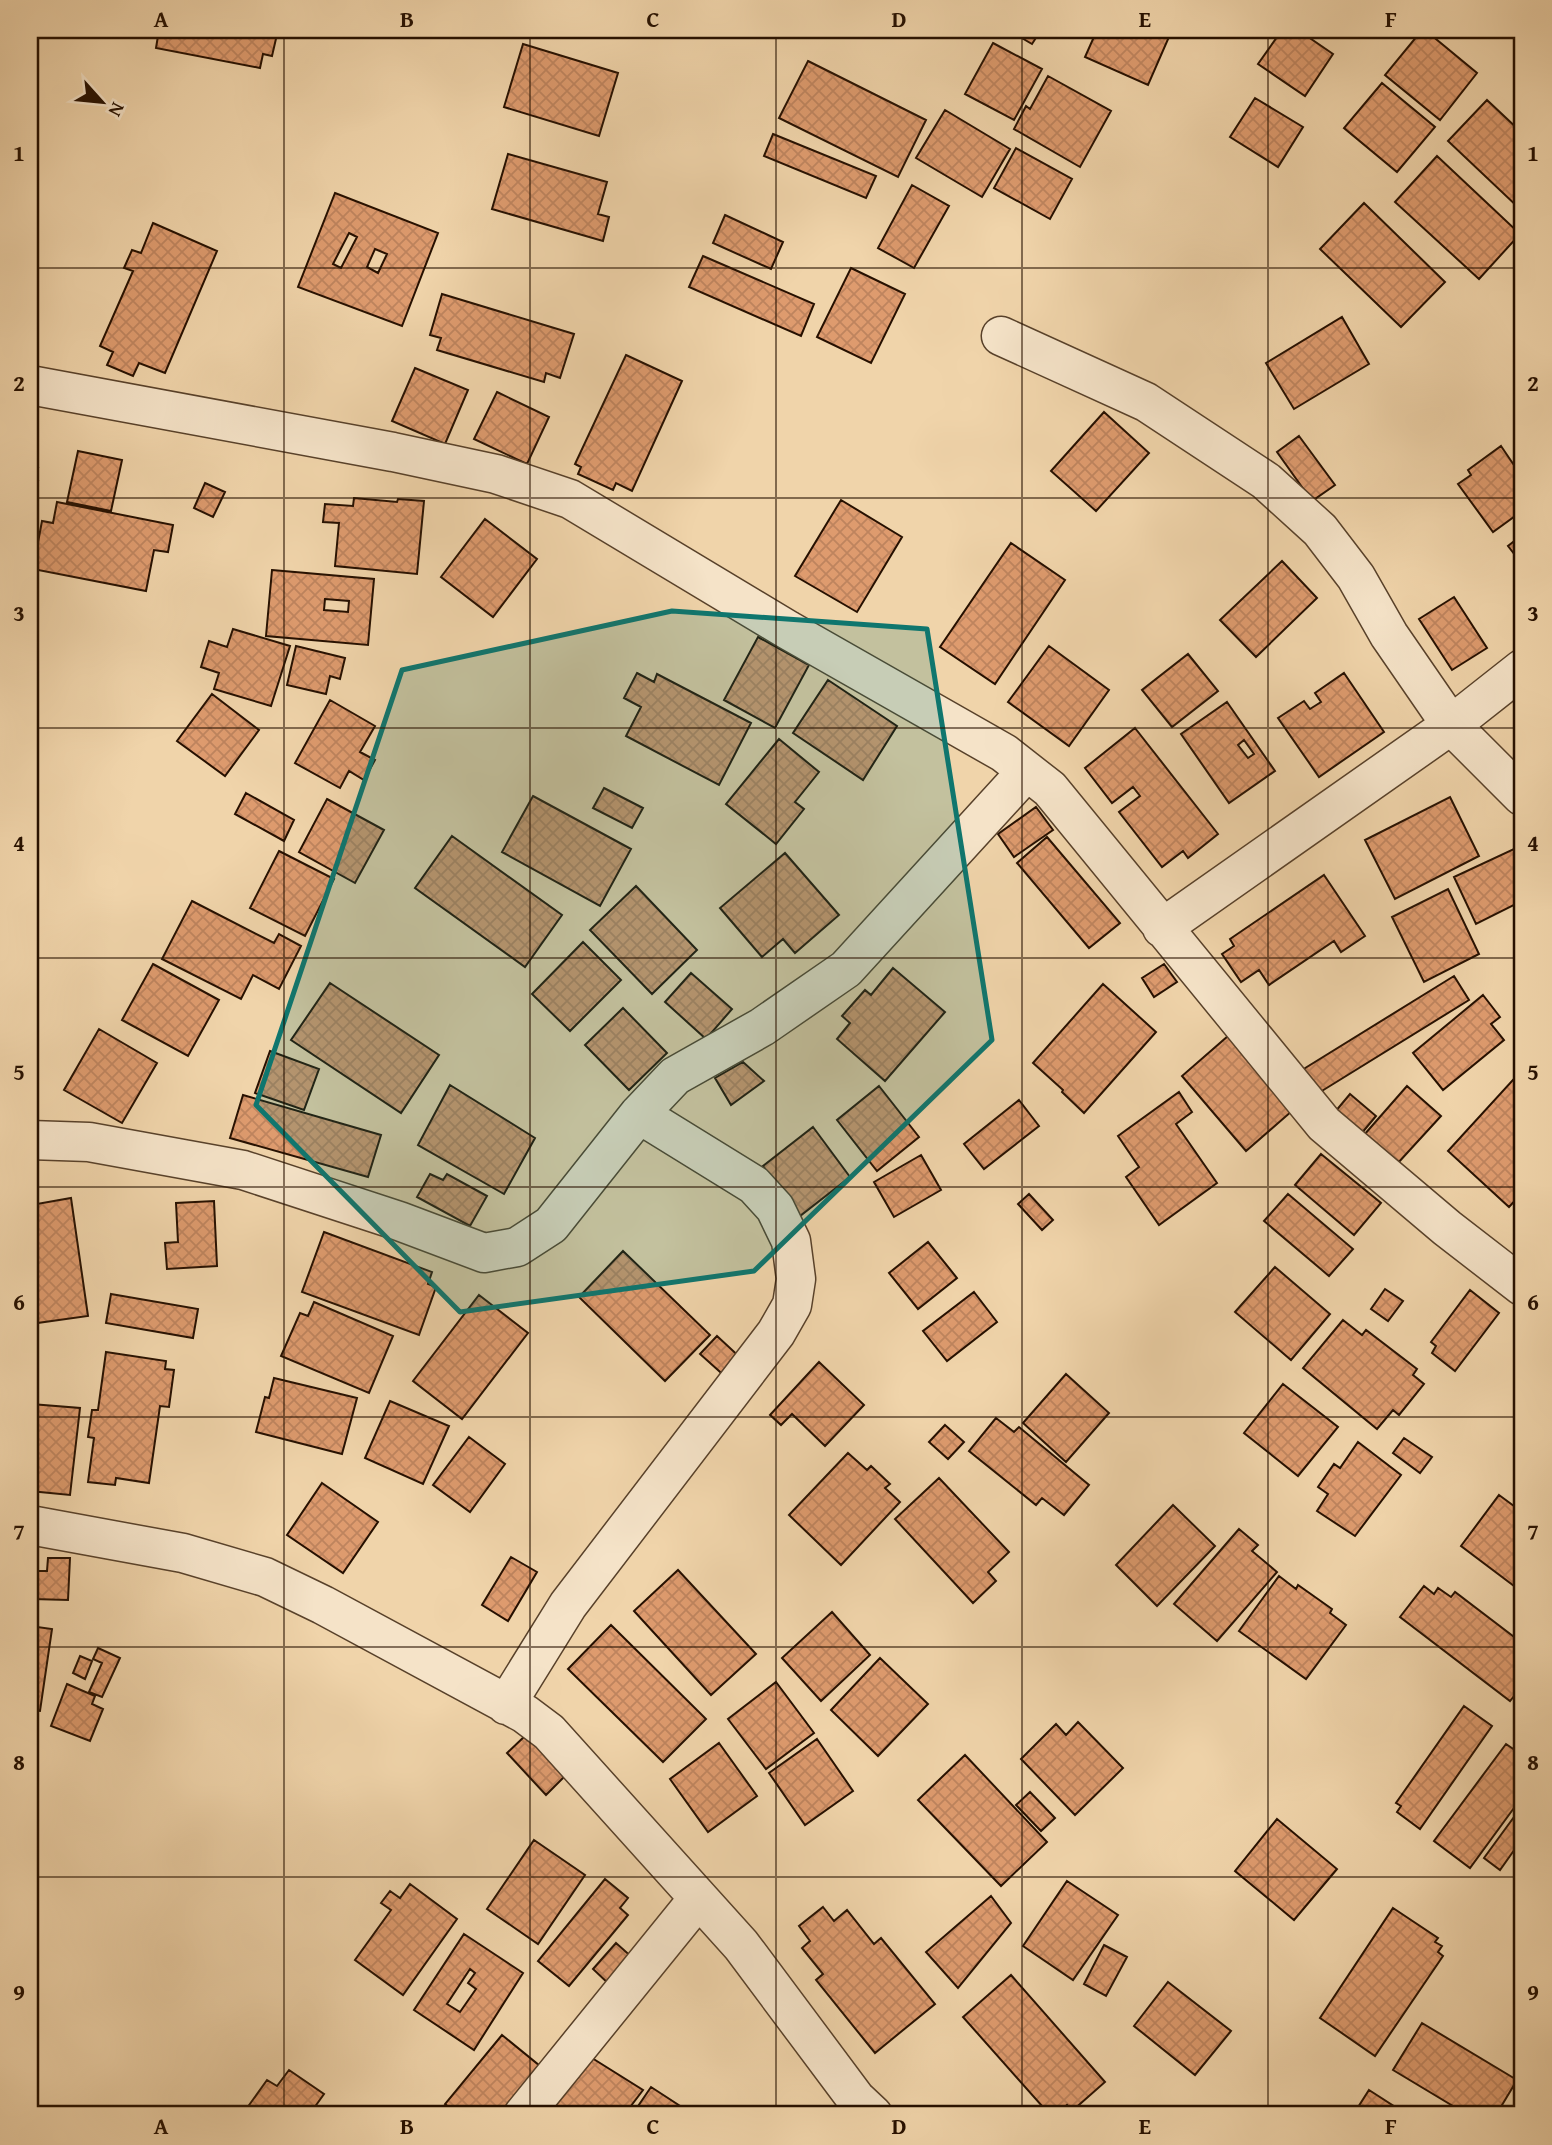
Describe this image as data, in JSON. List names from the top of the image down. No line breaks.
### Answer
{"north":"bottom right","grid":{"columns":["A","B","C","D","E","F"],"rows":["1","2","3","4","5","6","7","8","9"]}}
